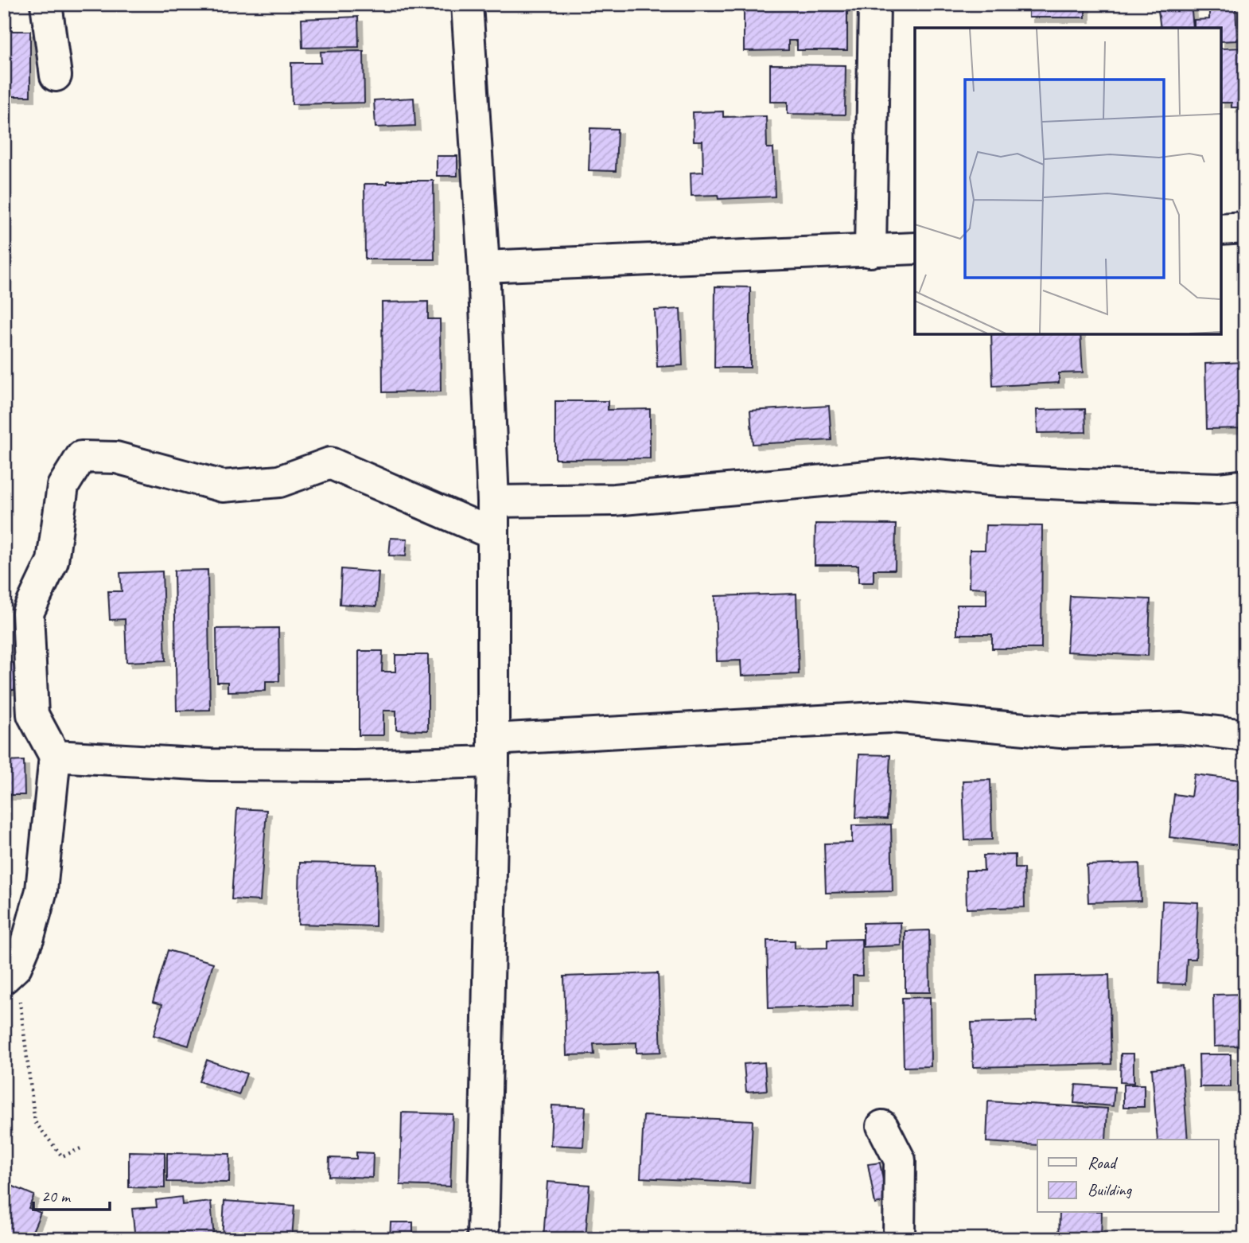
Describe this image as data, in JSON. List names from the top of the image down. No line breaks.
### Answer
{"legend":["Road","Building"],"scale_bar":"20 m"}
